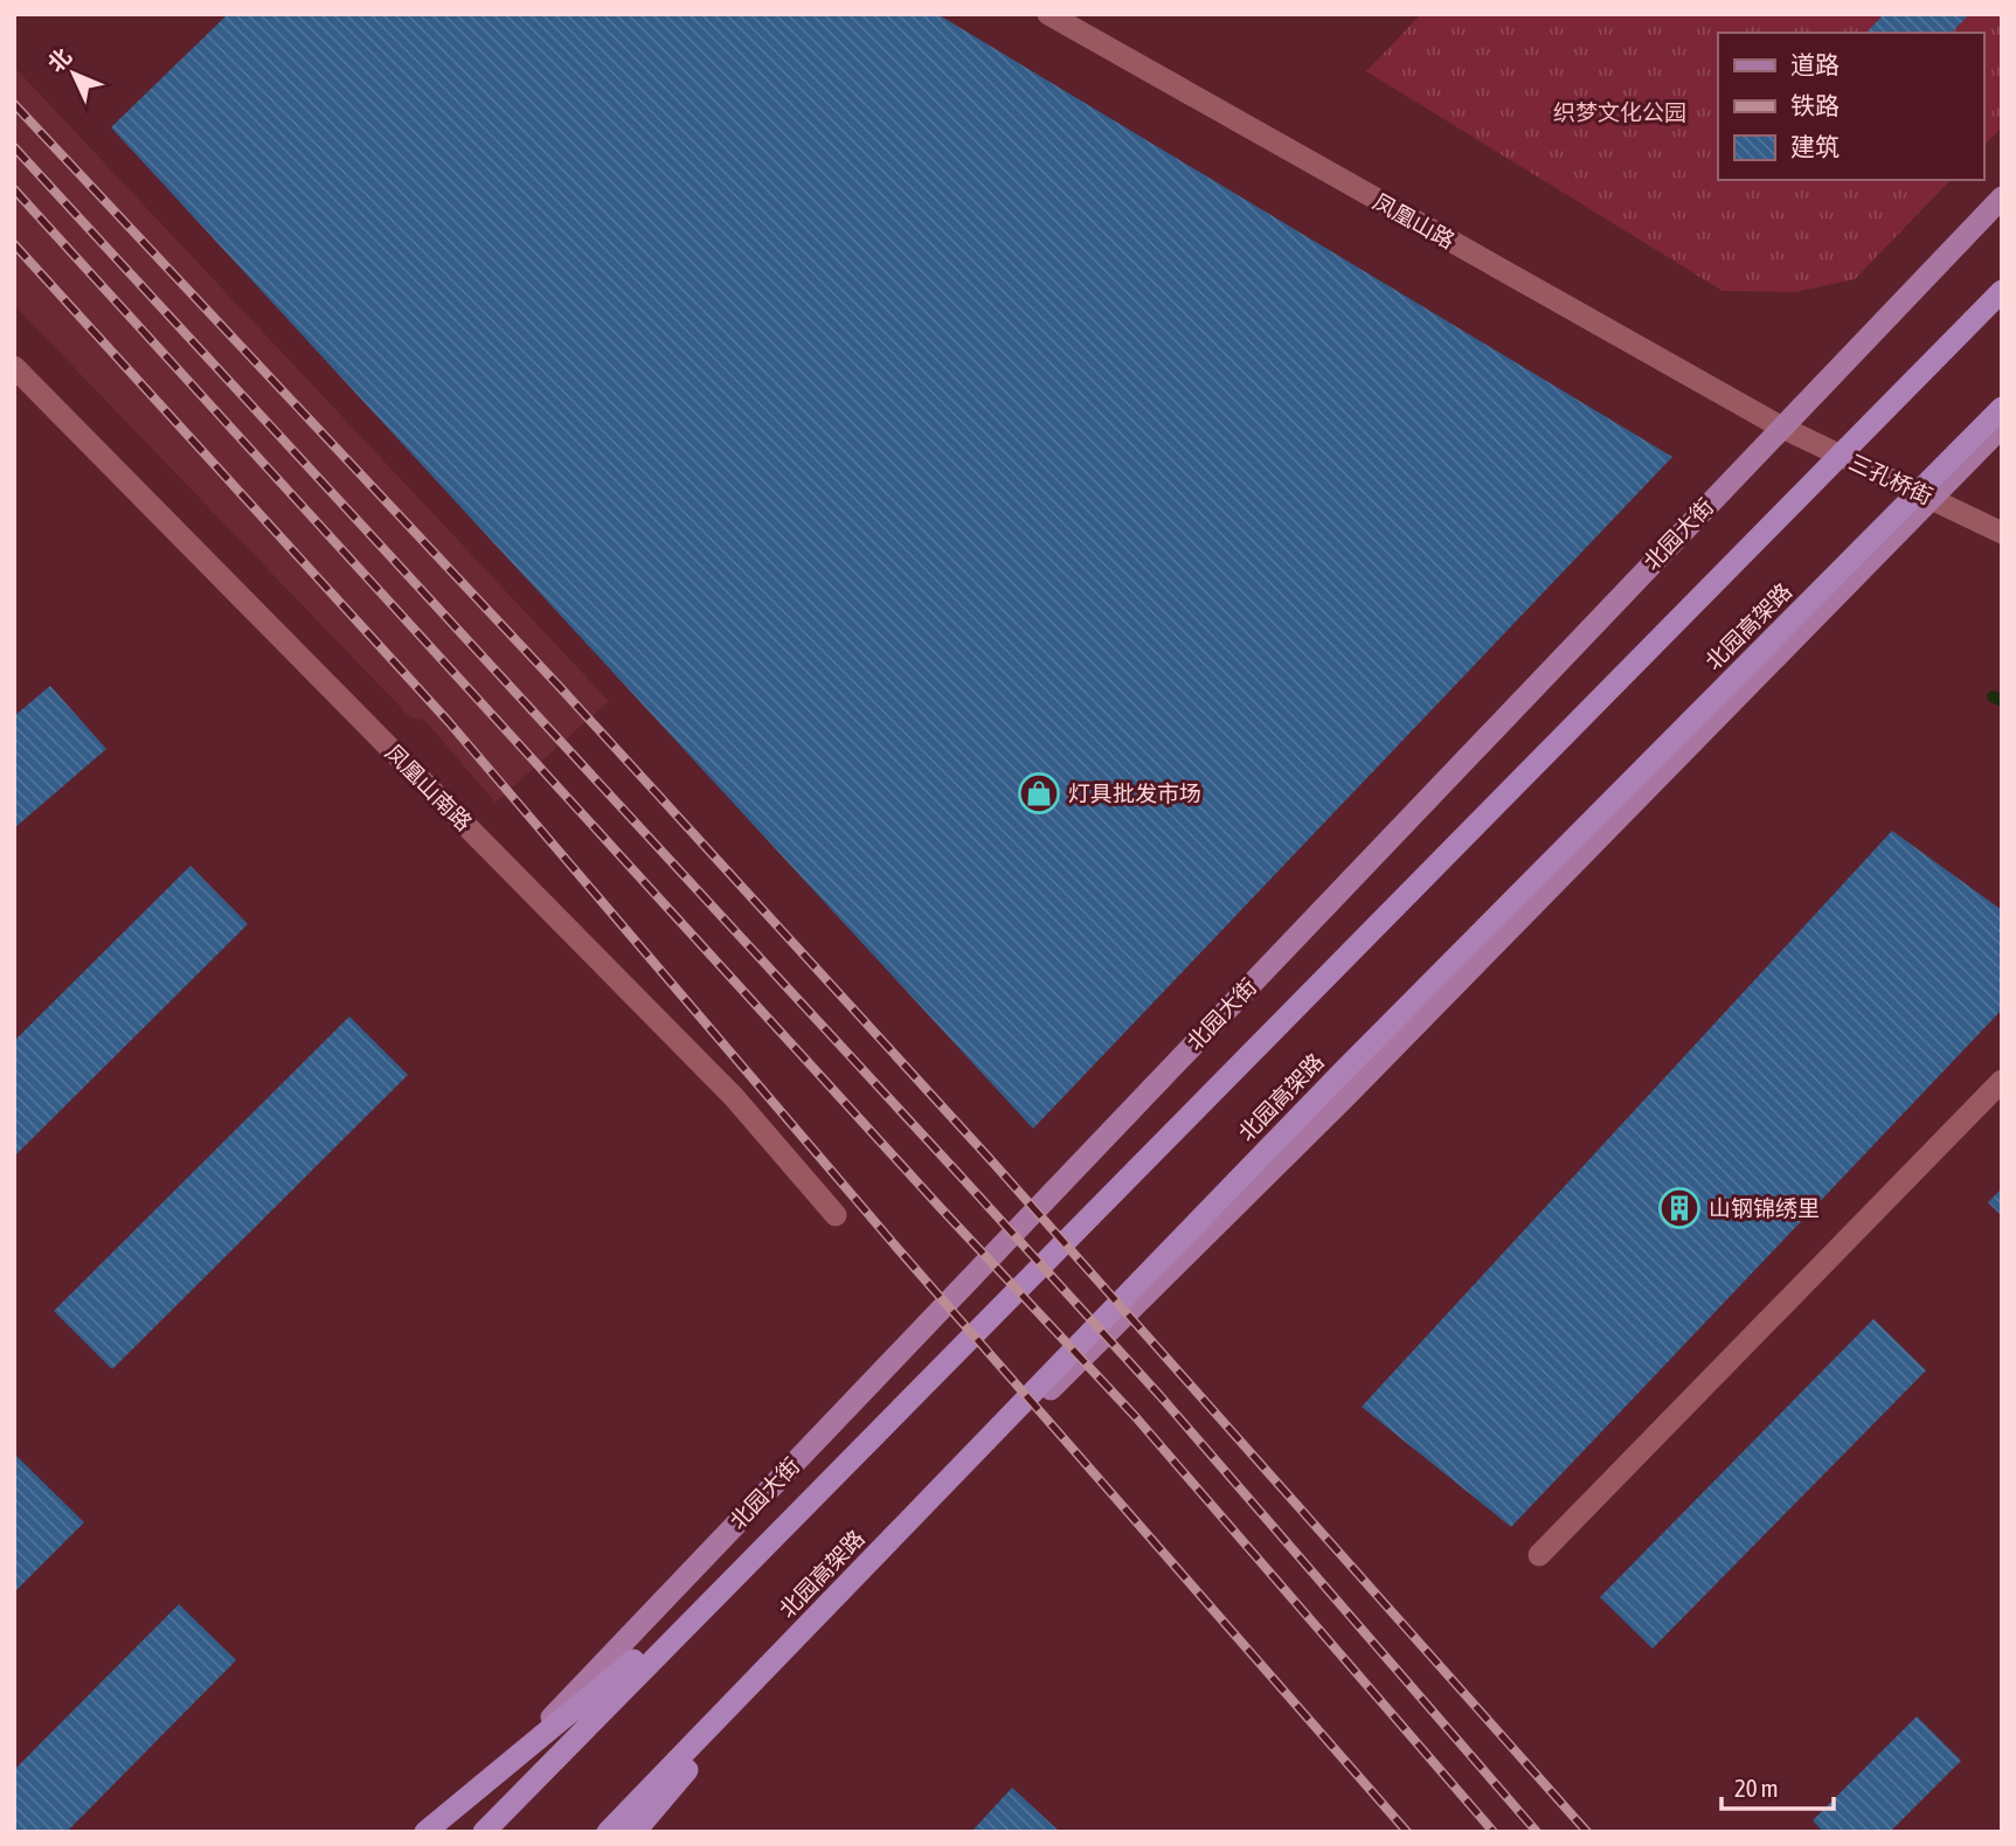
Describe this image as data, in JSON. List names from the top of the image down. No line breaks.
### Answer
{"streets":{"highway":["北园高架路"],"main road":["北园大街"],"street":["凤凰山路","三孔桥街","凤凰山南路"]},"crossings":[["凤凰山路","三孔桥街"],["凤凰山路","北园大街"],["三孔桥街","北园大街"]],"parks":["织梦文化公园"],"places":{"shop":["灯具批发市场"],"building":["山钢锦绣里"]},"legend":["道路","铁路","建筑"],"scale_bar":"20 m","north":"top left"}
